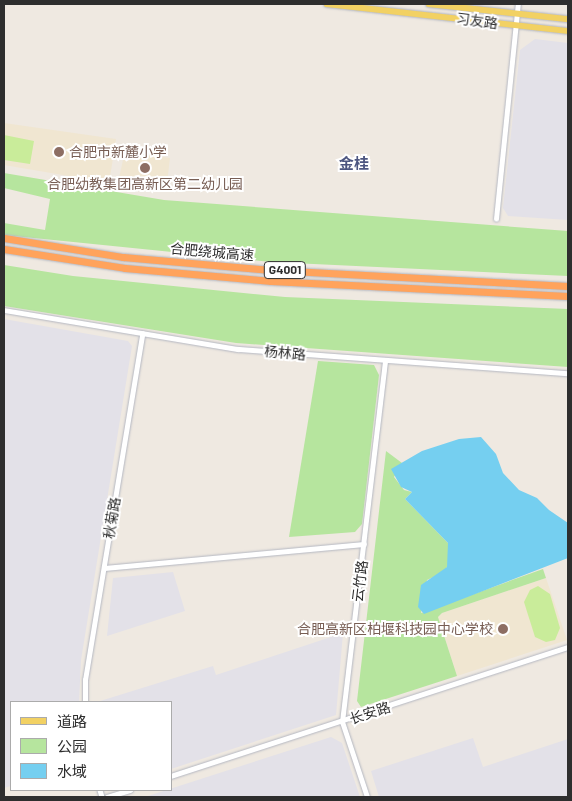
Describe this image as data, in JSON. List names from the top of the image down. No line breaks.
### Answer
{"streets":{"highway":["合肥绕城高速","G4001"],"main road":["习友路"],"street":["杨林路","秋菊路","云竹路","长安路"]},"crossings":[["杨林路","秋菊路"],["杨林路","云竹路"],["云竹路","长安路"]],"districts":["金桂"],"places":["合肥市新麓小学","合肥幼教集团高新区第二幼儿园","合肥高新区柏堰科技园中心学校"],"legend":["道路","公园","水域"]}
